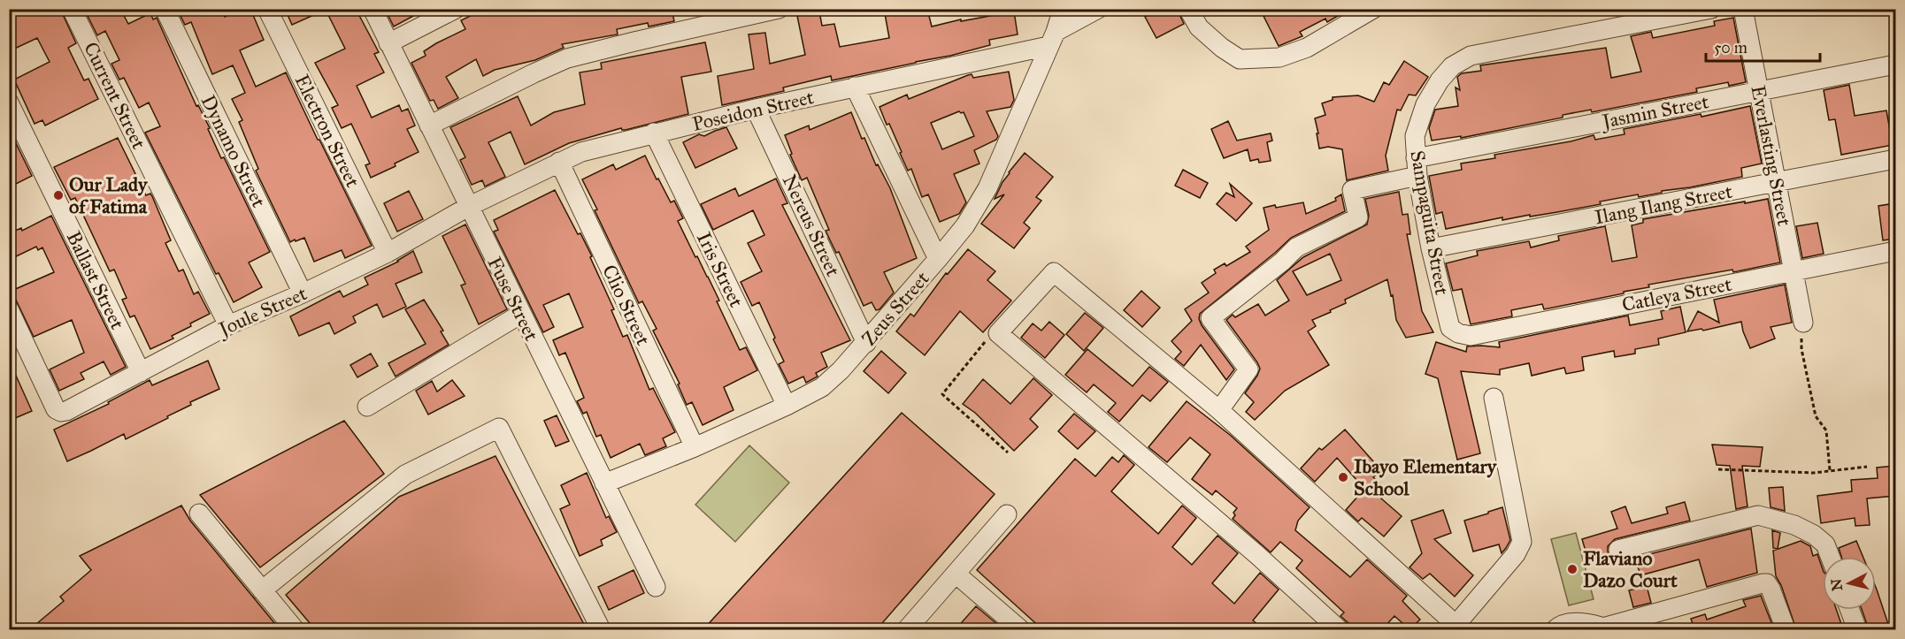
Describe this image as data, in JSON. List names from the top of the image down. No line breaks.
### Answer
{"streets":{"street":["Current Street","Poseidon Street","Jasmin Street","Electron Street","Dynamo Street","Everlasting Street","Ilang Ilang Street","Sampaguita Street","Nereus Street","Iris Street","Ballast Street","Catleya Street","Fuse Street","Clio Street","Zeus Street","Joule Street"]},"crossings":[["Current Street","Joule Street"],["Poseidon Street","Nereus Street"],["Poseidon Street","Iris Street"],["Poseidon Street","Fuse Street"],["Poseidon Street","Clio Street"],["Poseidon Street","Zeus Street"],["Poseidon Street","Joule Street"],["Jasmin Street","Everlasting Street"],["Jasmin Street","Sampaguita Street"],["Electron Street","Joule Street"],["Dynamo Street","Joule Street"],["Everlasting Street","Ilang Ilang Street"],["Everlasting Street","Catleya Street"],["Ilang Ilang Street","Sampaguita Street"],["Sampaguita Street","Catleya Street"],["Nereus Street","Zeus Street"],["Iris Street","Zeus Street"],["Ballast Street","Joule Street"],["Fuse Street","Zeus Street"],["Fuse Street","Joule Street"],["Clio Street","Zeus Street"]],"places":["Our Lady of Fatima","Ibayo Elementary School","Flaviano Dazo Court"],"scale_bar":"50 m","north":"left"}
